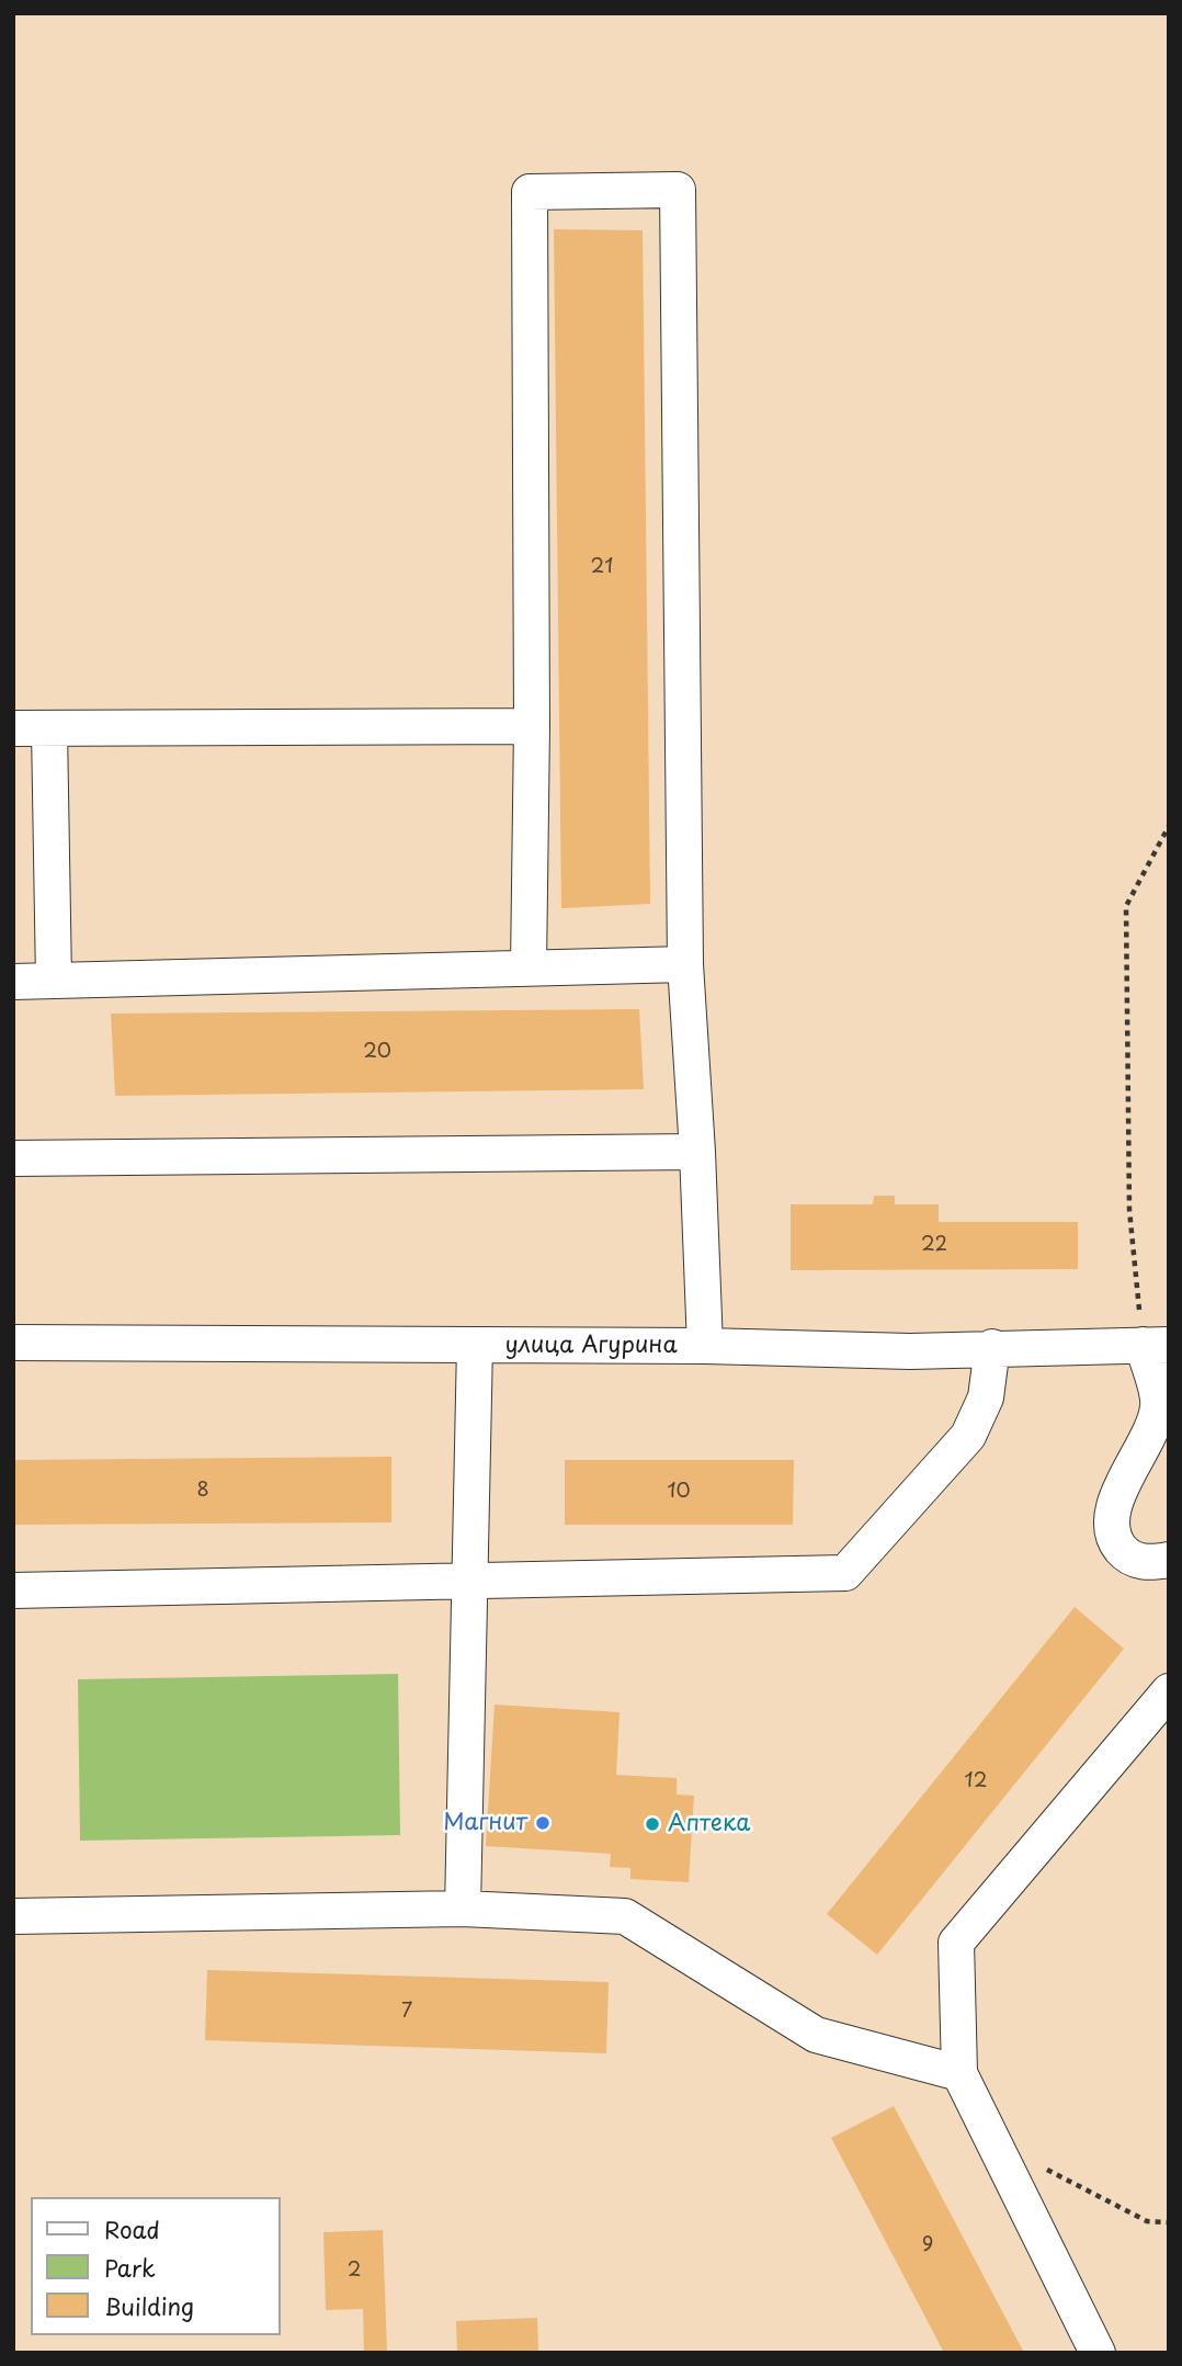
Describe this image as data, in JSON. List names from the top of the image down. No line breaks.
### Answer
{"streets":{"street":["улица Агурина"]},"places":["Магнит","Аптека"],"house_numbers":["21","20","22","8","10","12","7","9","2"],"legend":["Road","Park","Building"]}
